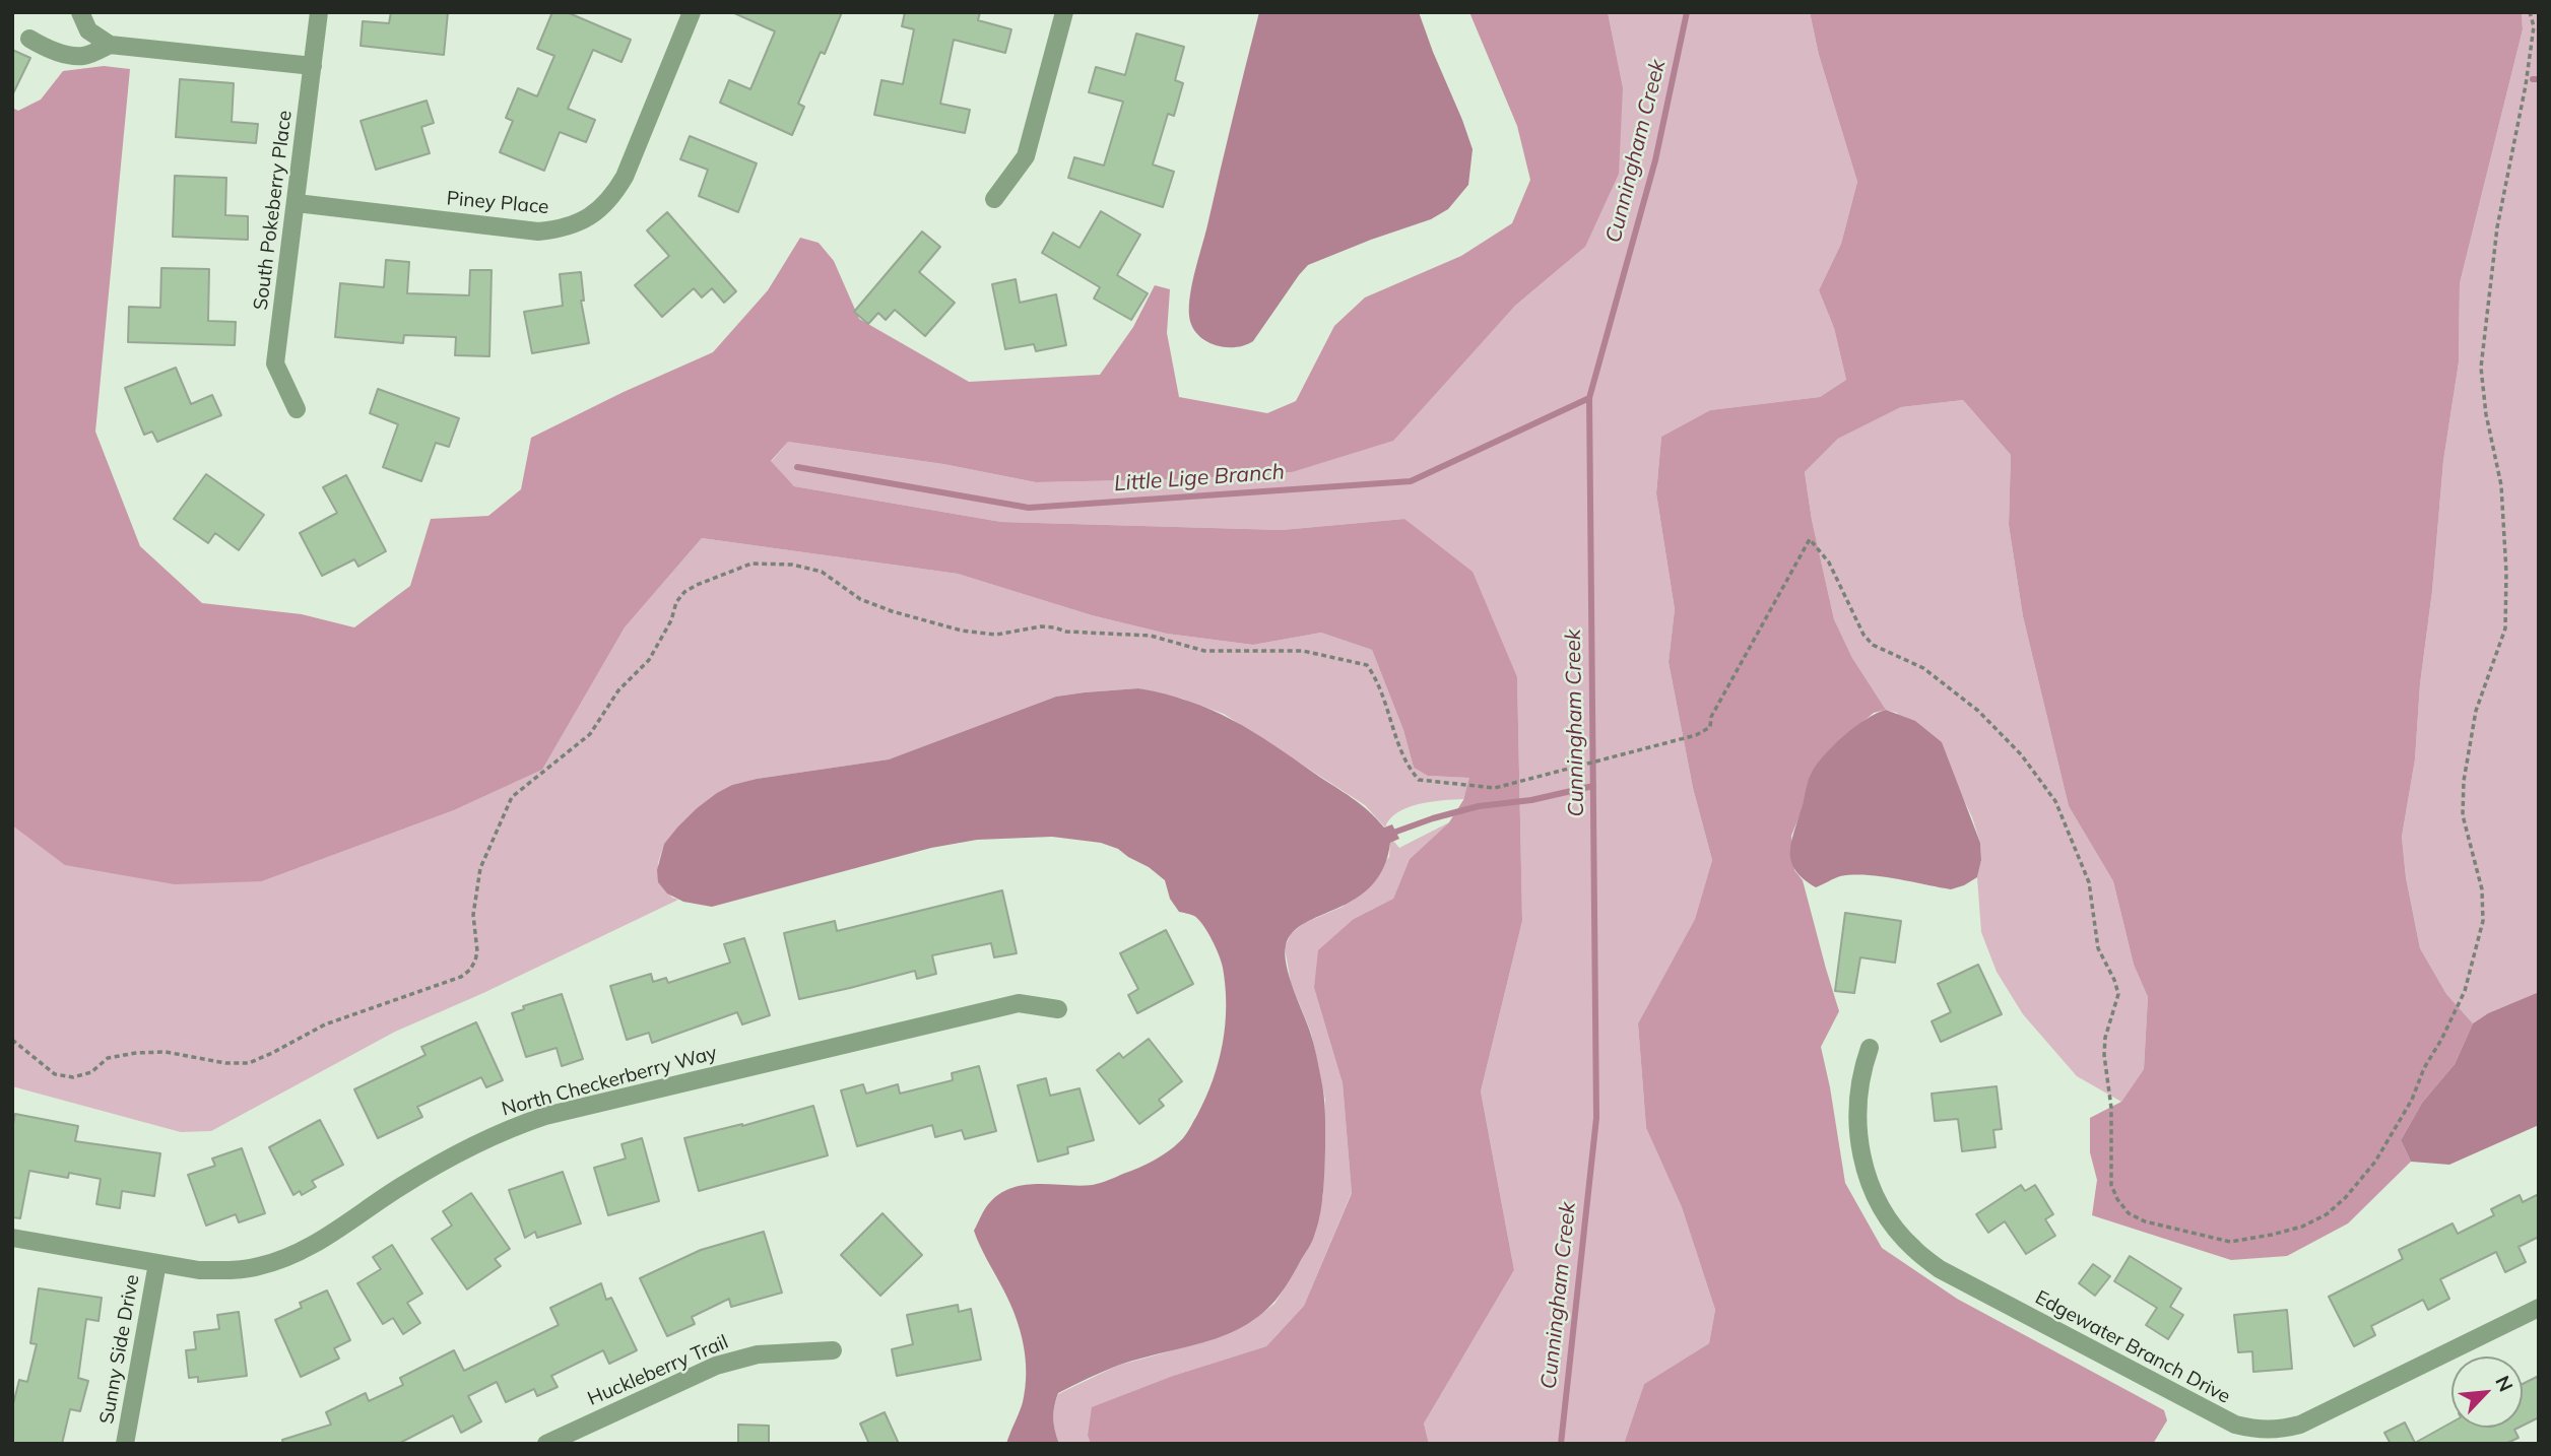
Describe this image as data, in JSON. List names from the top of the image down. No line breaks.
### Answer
{"streets":{"street":["Piney Place","South Pokeberry Place","North Checkerberry Way","Edgewater Branch Drive","Sunny Side Drive","Huckleberry Trail"]},"crossings":[["Piney Place","South Pokeberry Place"],["North Checkerberry Way","Sunny Side Drive"]],"water":["Cunningham Creek","Little Lige Branch"],"north":"top right"}
